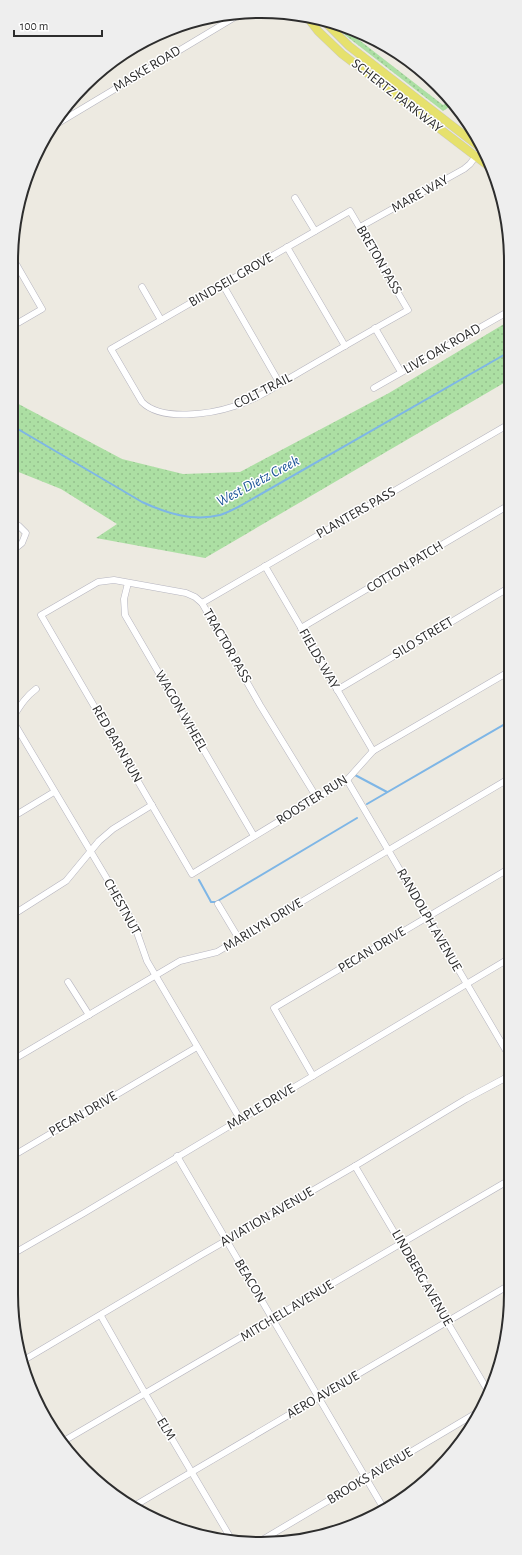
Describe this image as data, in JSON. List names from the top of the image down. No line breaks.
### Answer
{"streets":{"main road":["SCHERTZ PARKWAY"],"street":["MASKE ROAD","MARE WAY","BRETON PASS","BINDSEIL GROVE","LIVE OAK ROAD","COLT TRAIL","PLANTERS PASS","COTTON PATCH","SILO STREET","TRACTOR PASS","FIELDS WAY","WAGON WHEEL","RED BARN RUN","ROOSTER RUN","CHESTNUT","RANDOLPH AVENUE","MARILYN DRIVE","PECAN DRIVE","MAPLE DRIVE","AVIATION AVENUE","LINDBERG AVENUE","BEACON","MITCHELL AVENUE","AERO AVENUE","ELM","BROOKS AVENUE"]},"crossings":[["SCHERTZ PARKWAY","MARE WAY"],["MARE WAY","BRETON PASS"],["BRETON PASS","BINDSEIL GROVE"],["BRETON PASS","COLT TRAIL"],["BINDSEIL GROVE","COLT TRAIL"],["PLANTERS PASS","TRACTOR PASS"],["PLANTERS PASS","FIELDS WAY"],["COTTON PATCH","FIELDS WAY"],["SILO STREET","FIELDS WAY"],["TRACTOR PASS","WAGON WHEEL"],["TRACTOR PASS","RED BARN RUN"],["TRACTOR PASS","ROOSTER RUN"],["FIELDS WAY","ROOSTER RUN"],["WAGON WHEEL","ROOSTER RUN"],["RED BARN RUN","ROOSTER RUN"],["ROOSTER RUN","RANDOLPH AVENUE"],["CHESTNUT","MARILYN DRIVE"],["CHESTNUT","PECAN DRIVE"],["CHESTNUT","MAPLE DRIVE"],["RANDOLPH AVENUE","MARILYN DRIVE"],["RANDOLPH AVENUE","PECAN DRIVE"],["RANDOLPH AVENUE","MAPLE DRIVE"],["PECAN DRIVE","MAPLE DRIVE"],["MAPLE DRIVE","BEACON"],["AVIATION AVENUE","LINDBERG AVENUE"],["AVIATION AVENUE","BEACON"],["AVIATION AVENUE","ELM"],["LINDBERG AVENUE","MITCHELL AVENUE"],["LINDBERG AVENUE","AERO AVENUE"],["BEACON","MITCHELL AVENUE"],["BEACON","AERO AVENUE"],["BEACON","BROOKS AVENUE"],["MITCHELL AVENUE","ELM"],["AERO AVENUE","ELM"]],"water":["West Dietz Creek"],"scale_bar":"100 m"}
